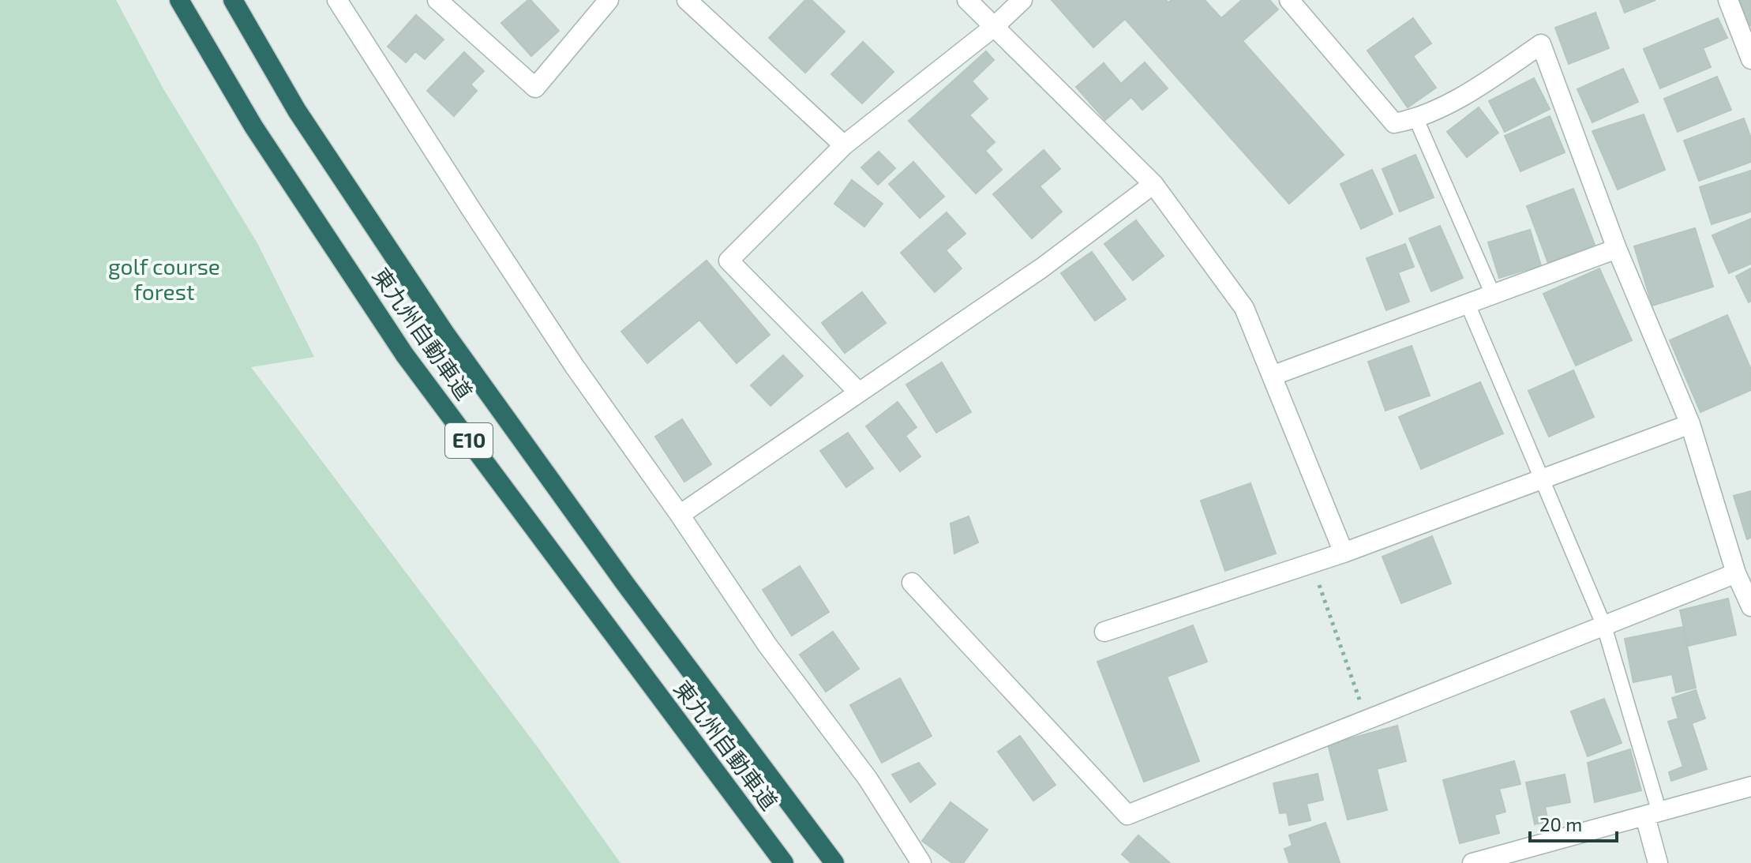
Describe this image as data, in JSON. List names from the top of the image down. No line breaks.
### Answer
{"streets":{"highway":["東九州自動車道","E10"]},"parks":["golf course forest"],"scale_bar":"20 m"}
